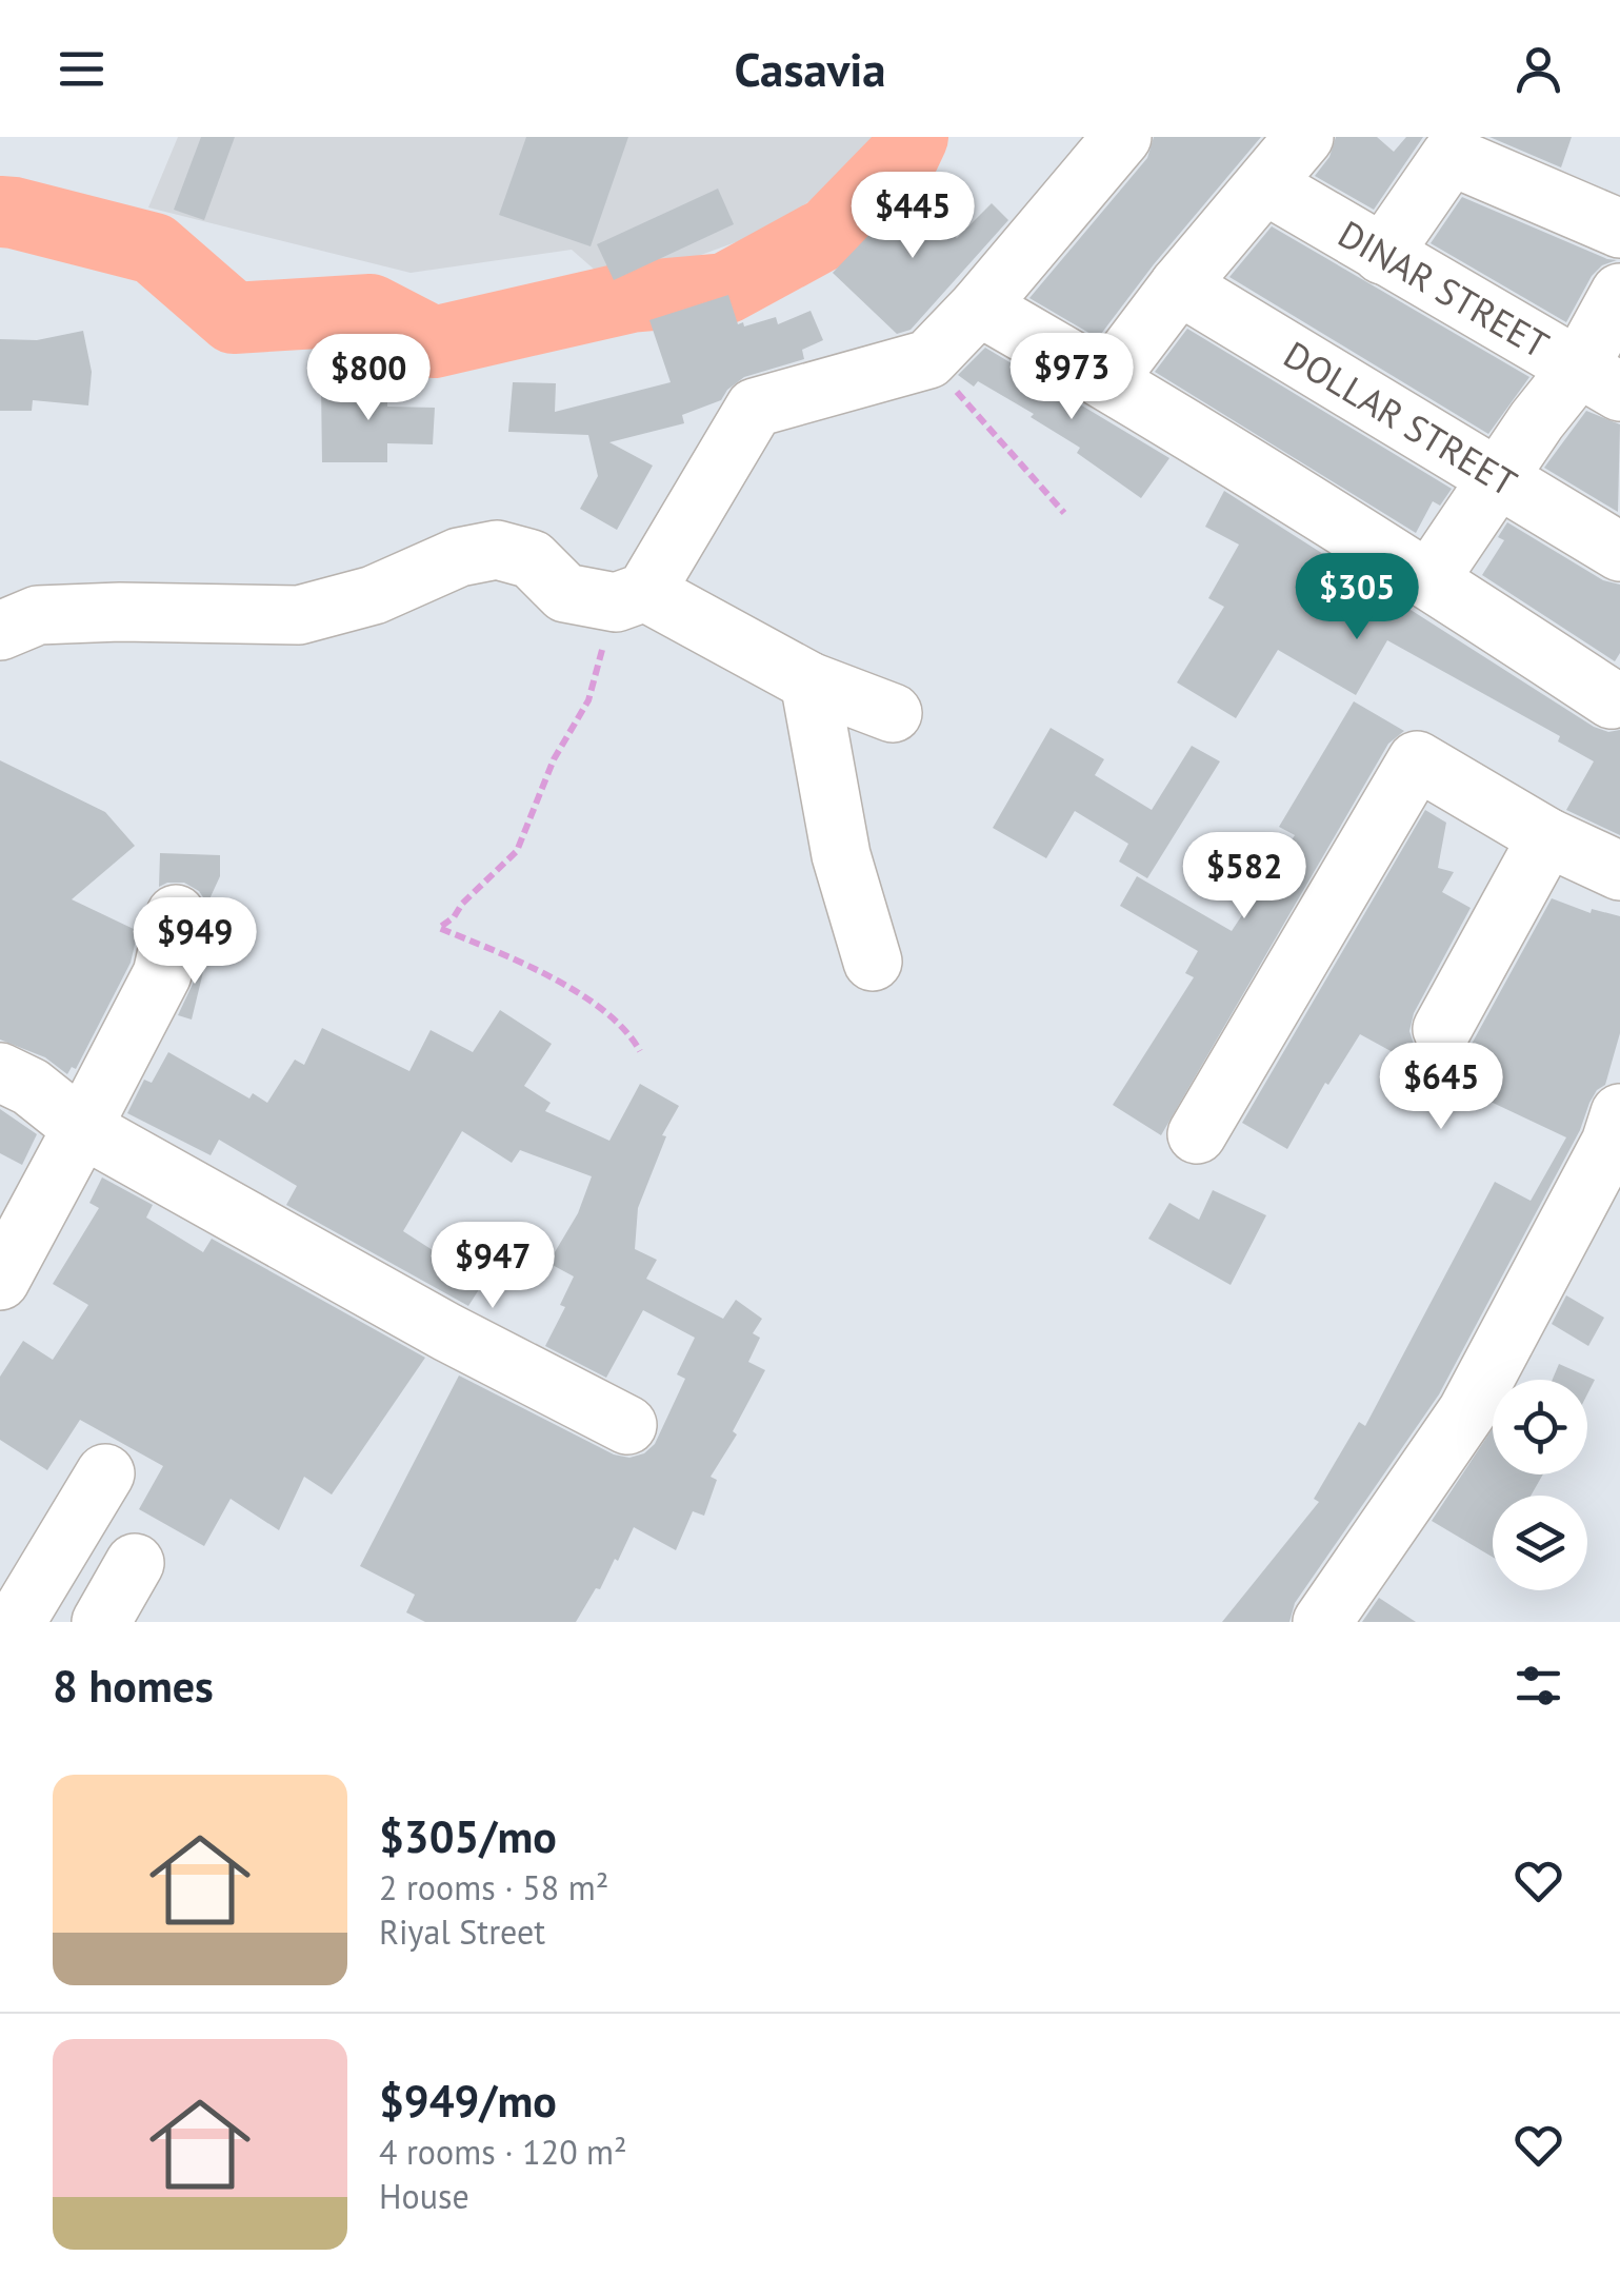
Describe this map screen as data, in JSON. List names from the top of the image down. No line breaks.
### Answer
{"streets":{"street":["DINAR STREET","DOLLAR STREET"]},"page":{"header":"Casavia","price":["$445","$973","$800","$305","$582","$949","$645","$947"],"heading":"8 homes","list":[{"name":"$305/mo","note":"2 rooms · 58 m² · Riyal Street"},{"name":"$949/mo","note":"4 rooms · 120 m² · House"}]}}
